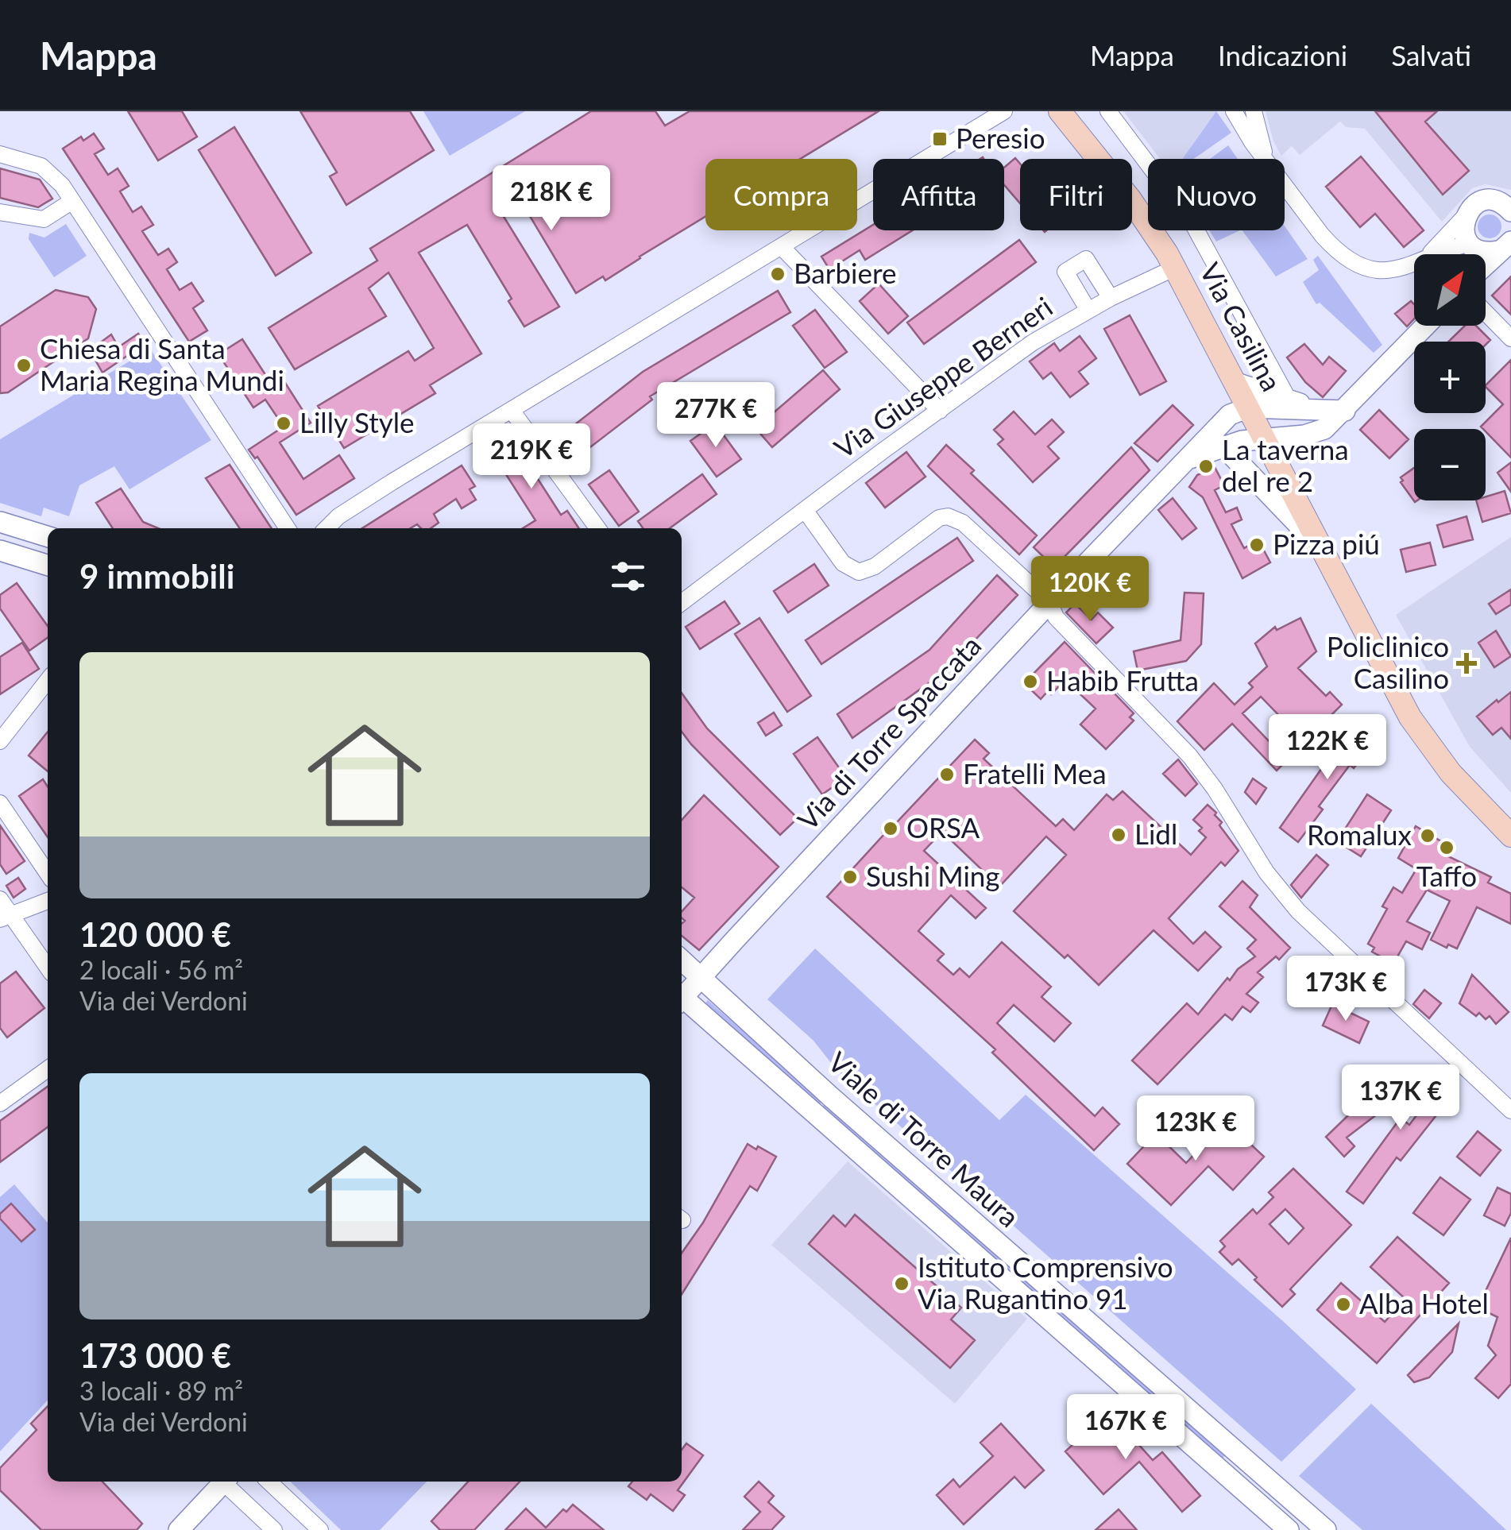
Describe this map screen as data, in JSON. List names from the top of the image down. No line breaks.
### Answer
{"streets":{"main road":["Via Casilina"],"street":["Via Giuseppe Berneri","Via di Torre Spaccata","Viale di Torre Maura"]},"crossings":[["Via Casilina","Via Giuseppe Berneri"],["Via Casilina","Via di Torre Spaccata"],["Via di Torre Spaccata","Viale di Torre Maura"]],"places":{"transit":["Peresio"],"other":["Barbiere","Chiesa di Santa Maria Regina Mundi","Lilly Style","La taverna del re 2","Pizza piú","Habib Frutta","Fratelli Mea","ORSA","Lidl","Romalux","Taffo","Sushi Ming","Istituto Comprensivo Via Rugantino 91","Alba Hotel"],"health":["Policlinico Casilino"]},"north":"top right","page":{"header":"Mappa","nav":["Mappa","Indicazioni","Salvati"],"chip":["Compra","Affitta","Filtri","Nuovo"],"price":["218K €","277K €","219K €","120K €","122K €","173K €","137K €","123K €","167K €"],"map_buttons":["+","−"],"heading":"9 immobili","list":[{"name":"120 000 €","note":"2 locali · 56 m² · Via dei Verdoni"},{"name":"173 000 €","note":"3 locali · 89 m² · Via dei Verdoni"}]}}
